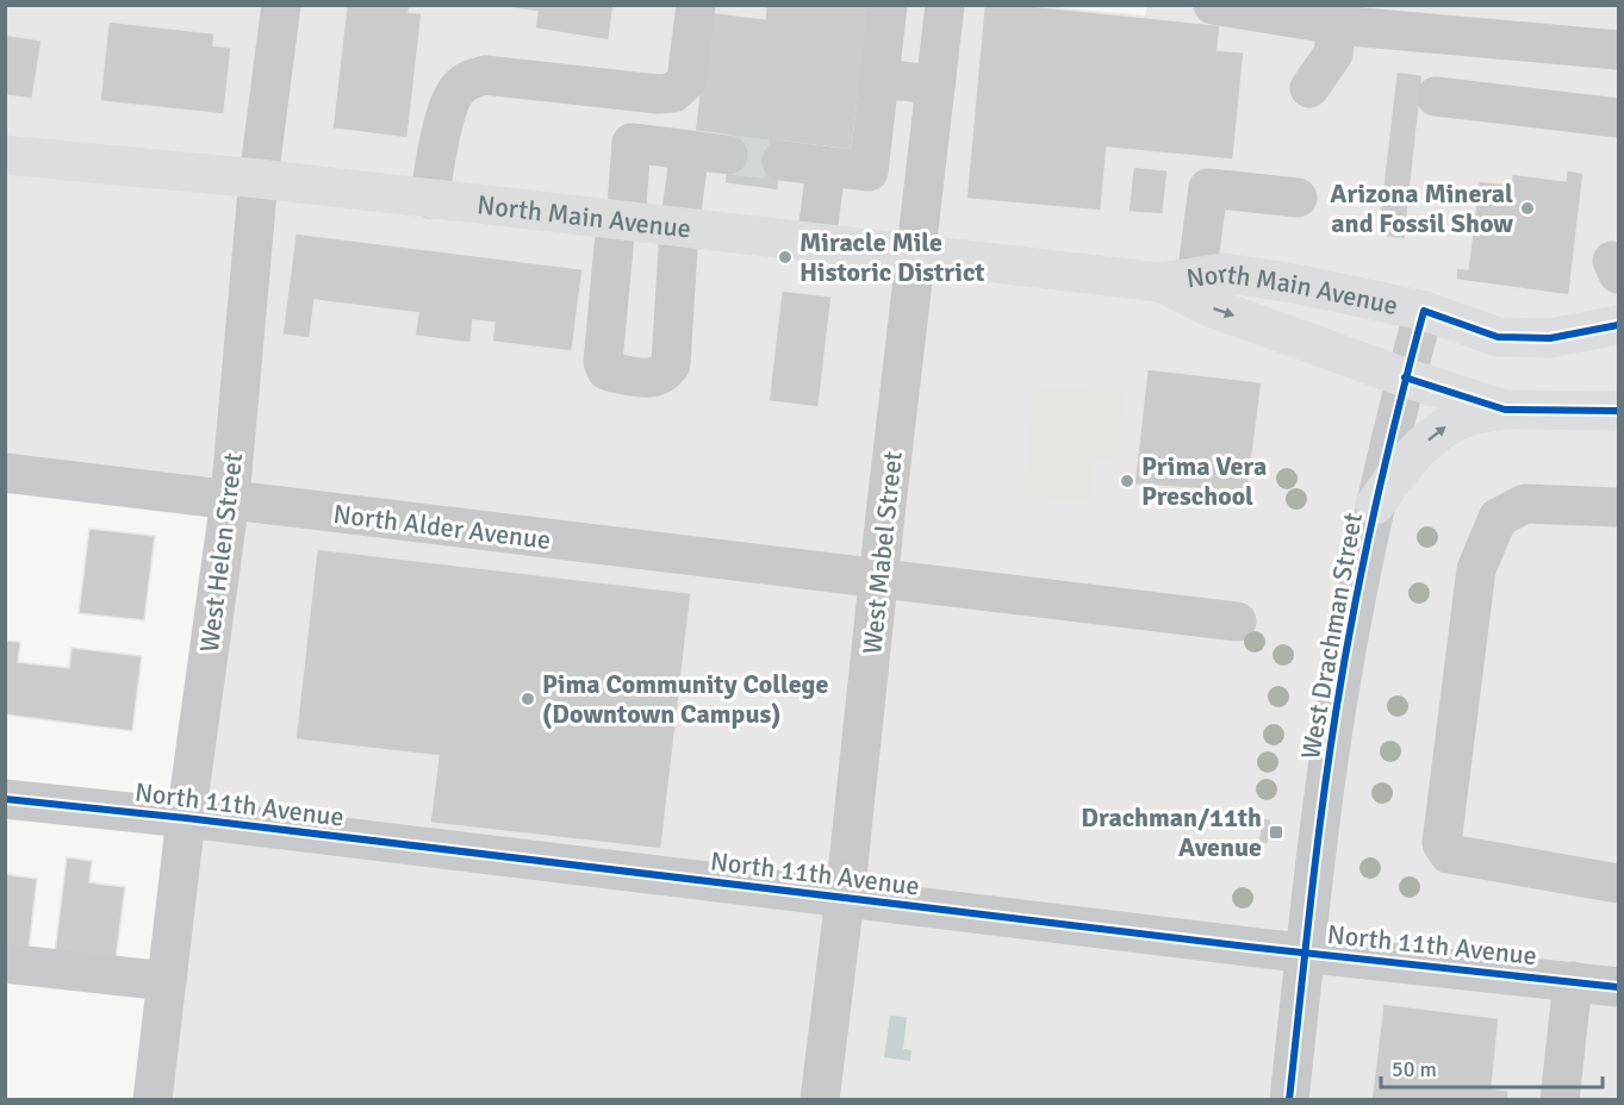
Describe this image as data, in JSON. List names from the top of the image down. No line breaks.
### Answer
{"streets":{"main road":["North Main Avenue"],"street":["North Alder Avenue","West Helen Street","West Mabel Street","West Drachman Street","North 11th Avenue"]},"crossings":[["North Main Avenue","West Helen Street"],["North Main Avenue","West Mabel Street"],["North Main Avenue","West Drachman Street"],["North Alder Avenue","West Helen Street"],["North Alder Avenue","West Mabel Street"],["West Helen Street","North 11th Avenue"],["West Mabel Street","North 11th Avenue"],["West Drachman Street","North 11th Avenue"]],"places":{"other":["Arizona Mineral and Fossil Show","Miracle Mile Historic District","Prima Vera Preschool","Pima Community College (Downtown Campus)"],"transit":["Drachman/11th Avenue"]},"scale_bar":"50 m"}
